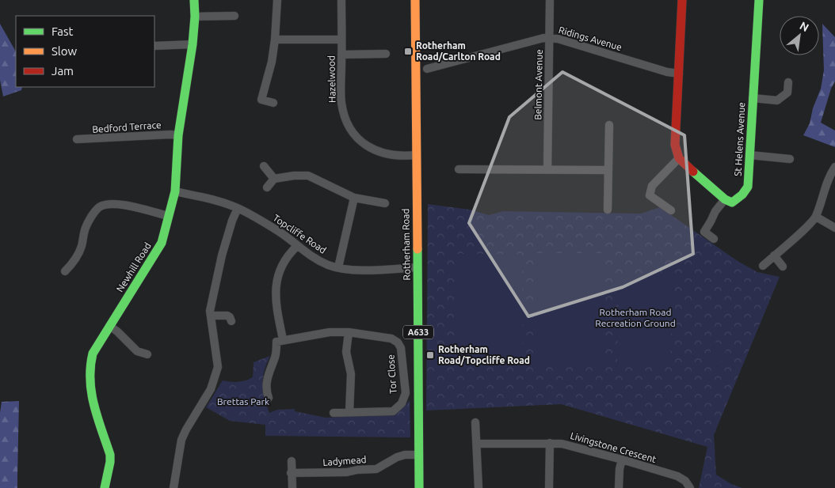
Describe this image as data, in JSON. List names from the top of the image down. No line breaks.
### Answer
{"streets":{"street":["Ridings Avenue","Hazelwood","Belmont Avenue","Bedford Terrace","St Helens Avenue","Topcliffe Road","Rotherham Road","Newhill Road","A633","Tor Close","Livingstone Crescent","Ladymead"]},"crossings":[["Ridings Avenue","Belmont Avenue"],["Hazelwood","Rotherham Road"],["Bedford Terrace","Newhill Road"],["Topcliffe Road","Rotherham Road"],["Topcliffe Road","Newhill Road"],["Rotherham Road","Ladymead"]],"parks":["Rotherham Road Recreation Ground","Brettas Park"],"places":{"transit":["Rotherham Road/Carlton Road","Rotherham Road/Topcliffe Road"]},"legend":["Fast","Slow","Jam"],"north":"top right"}
